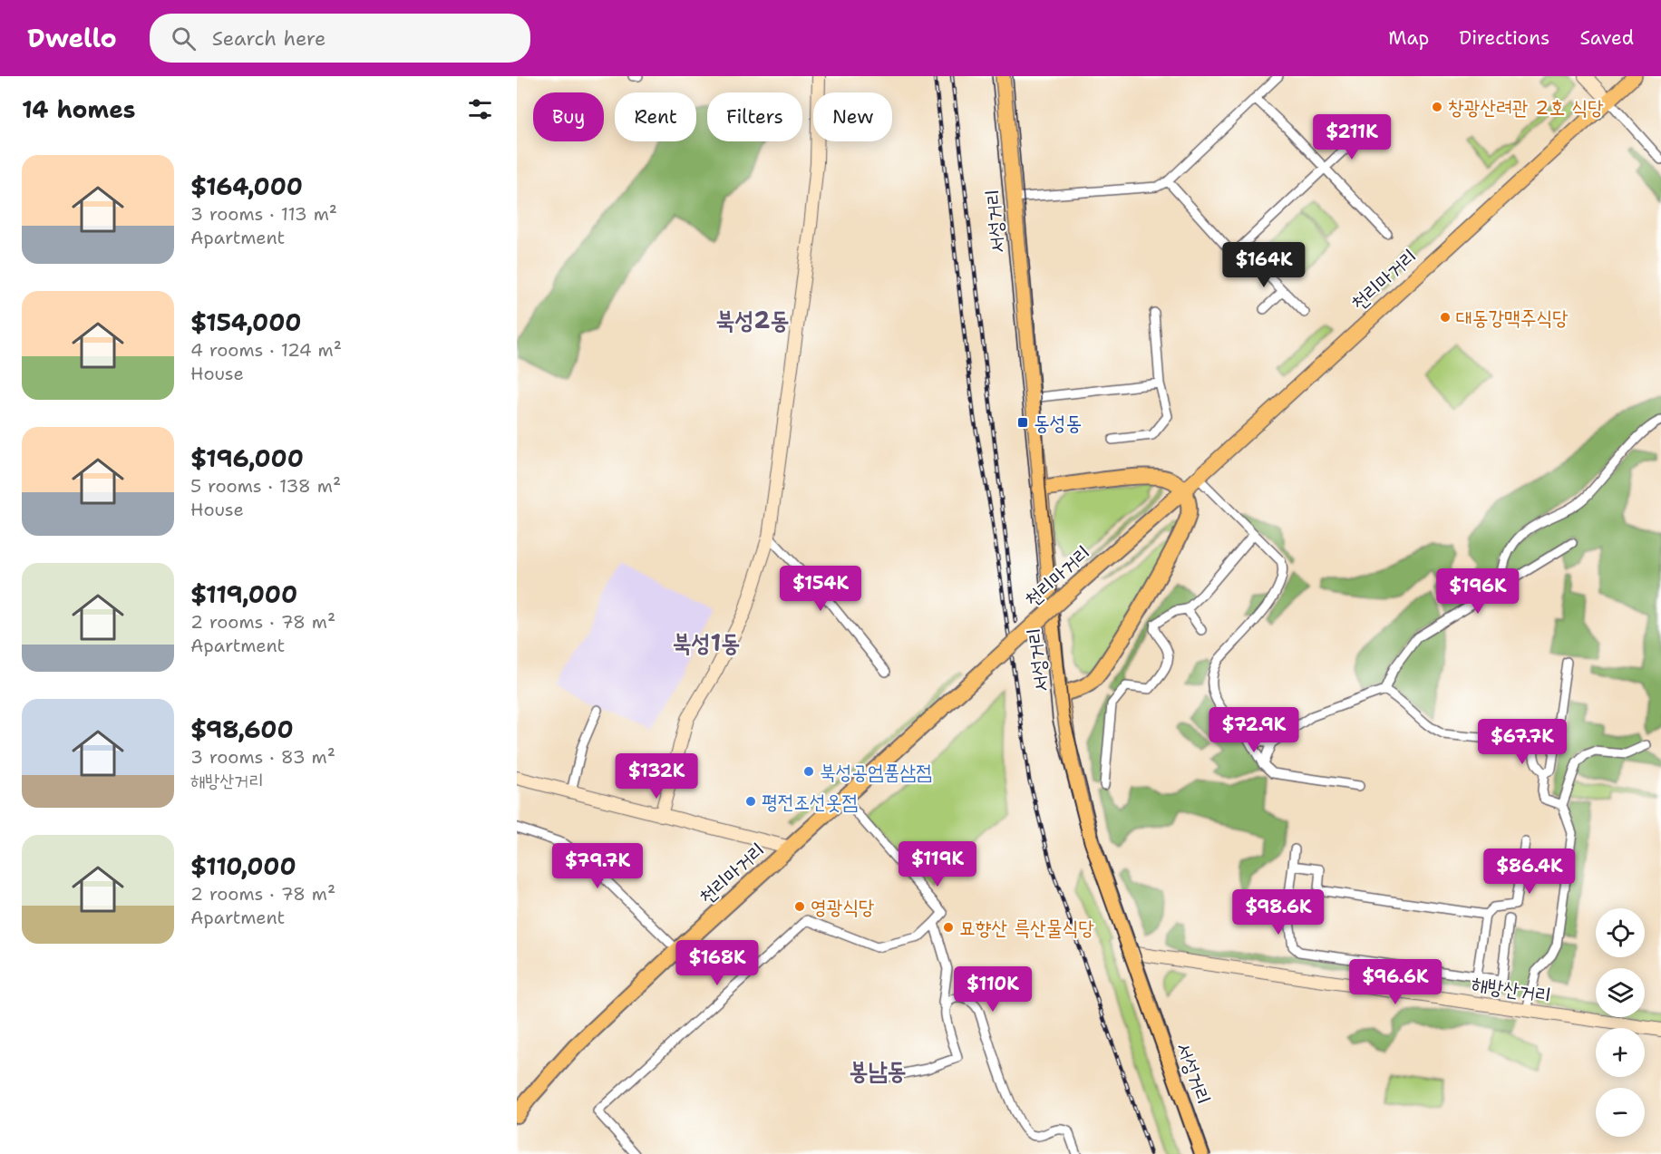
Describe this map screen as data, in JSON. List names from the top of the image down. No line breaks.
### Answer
{"streets":{"highway":["천리마거리"],"main road":["서성거리","해방산거리"]},"crossings":[["서성거리","해방산거리"]],"districts":["북성2동","북성1동","봉남동"],"places":{"other":["창광산려관 2호 식당","대동강맥주식당","북성공엄품삼점","평전조선옷점","영광식당","묘향산 륵산물식당"],"transit":["동성동"]},"page":{"header":"Dwello","search":"Search here","nav":["Map","Directions","Saved"],"heading":"14 homes","chip":["Buy","Rent","Filters","New"],"price":["$211K","$164K","$154K","$196K","$72.9K","$67.7K","$132K","$119K","$79.7K","$86.4K","$98.6K","$168K","$96.6K","$110K"],"list":[{"name":"$164,000","note":"3 rooms · 113 m² · Apartment"},{"name":"$154,000","note":"4 rooms · 124 m² · House"},{"name":"$196,000","note":"5 rooms · 138 m² · House"},{"name":"$119,000","note":"2 rooms · 78 m² · Apartment"},{"name":"$98,600","note":"3 rooms · 83 m² · 해방산거리"},{"name":"$110,000","note":"2 rooms · 78 m² · Apartment"}],"map_buttons":["+","−"]}}
